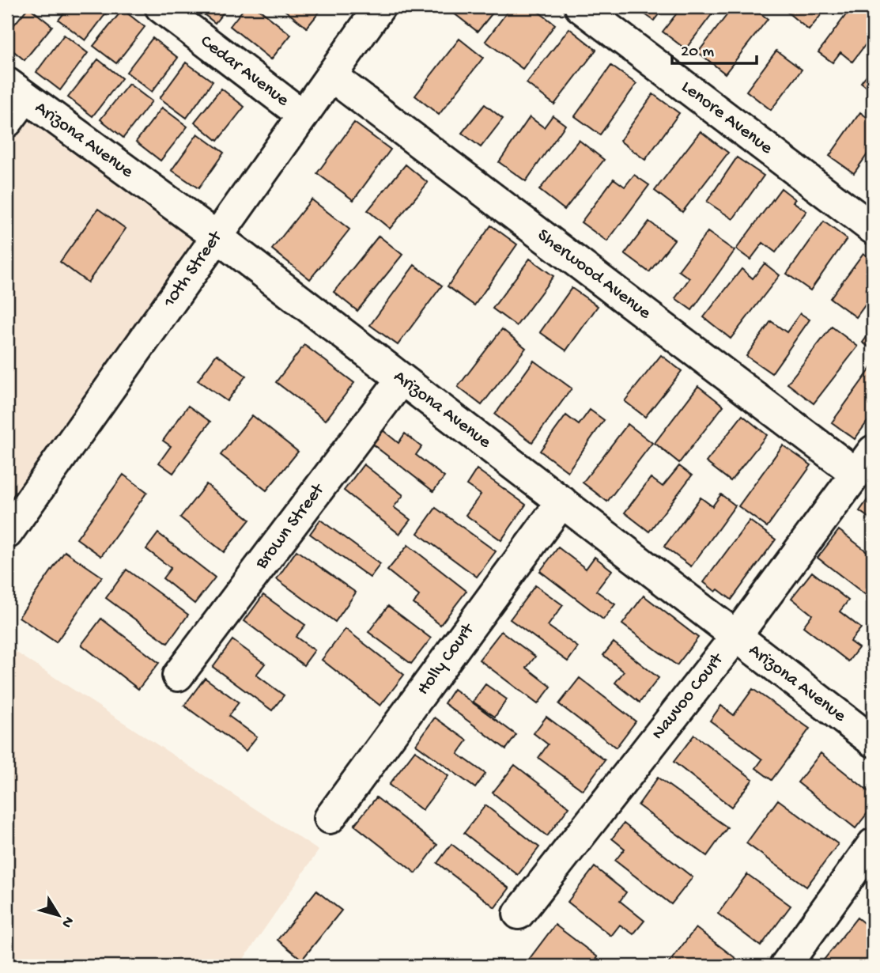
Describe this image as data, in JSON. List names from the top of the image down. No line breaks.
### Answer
{"streets":{"street":["Cedar Avenue","Lenore Avenue","Arizona Avenue","10th Street","Sherwood Avenue","Brown Street","Holly Court","Nauvoo Court"]},"crossings":[["Cedar Avenue","10th Street"],["Arizona Avenue","10th Street"],["Arizona Avenue","Brown Street"],["Arizona Avenue","Holly Court"],["Arizona Avenue","Nauvoo Court"],["10th Street","Sherwood Avenue"],["Sherwood Avenue","Nauvoo Court"]],"scale_bar":"20 m","north":"bottom right"}
